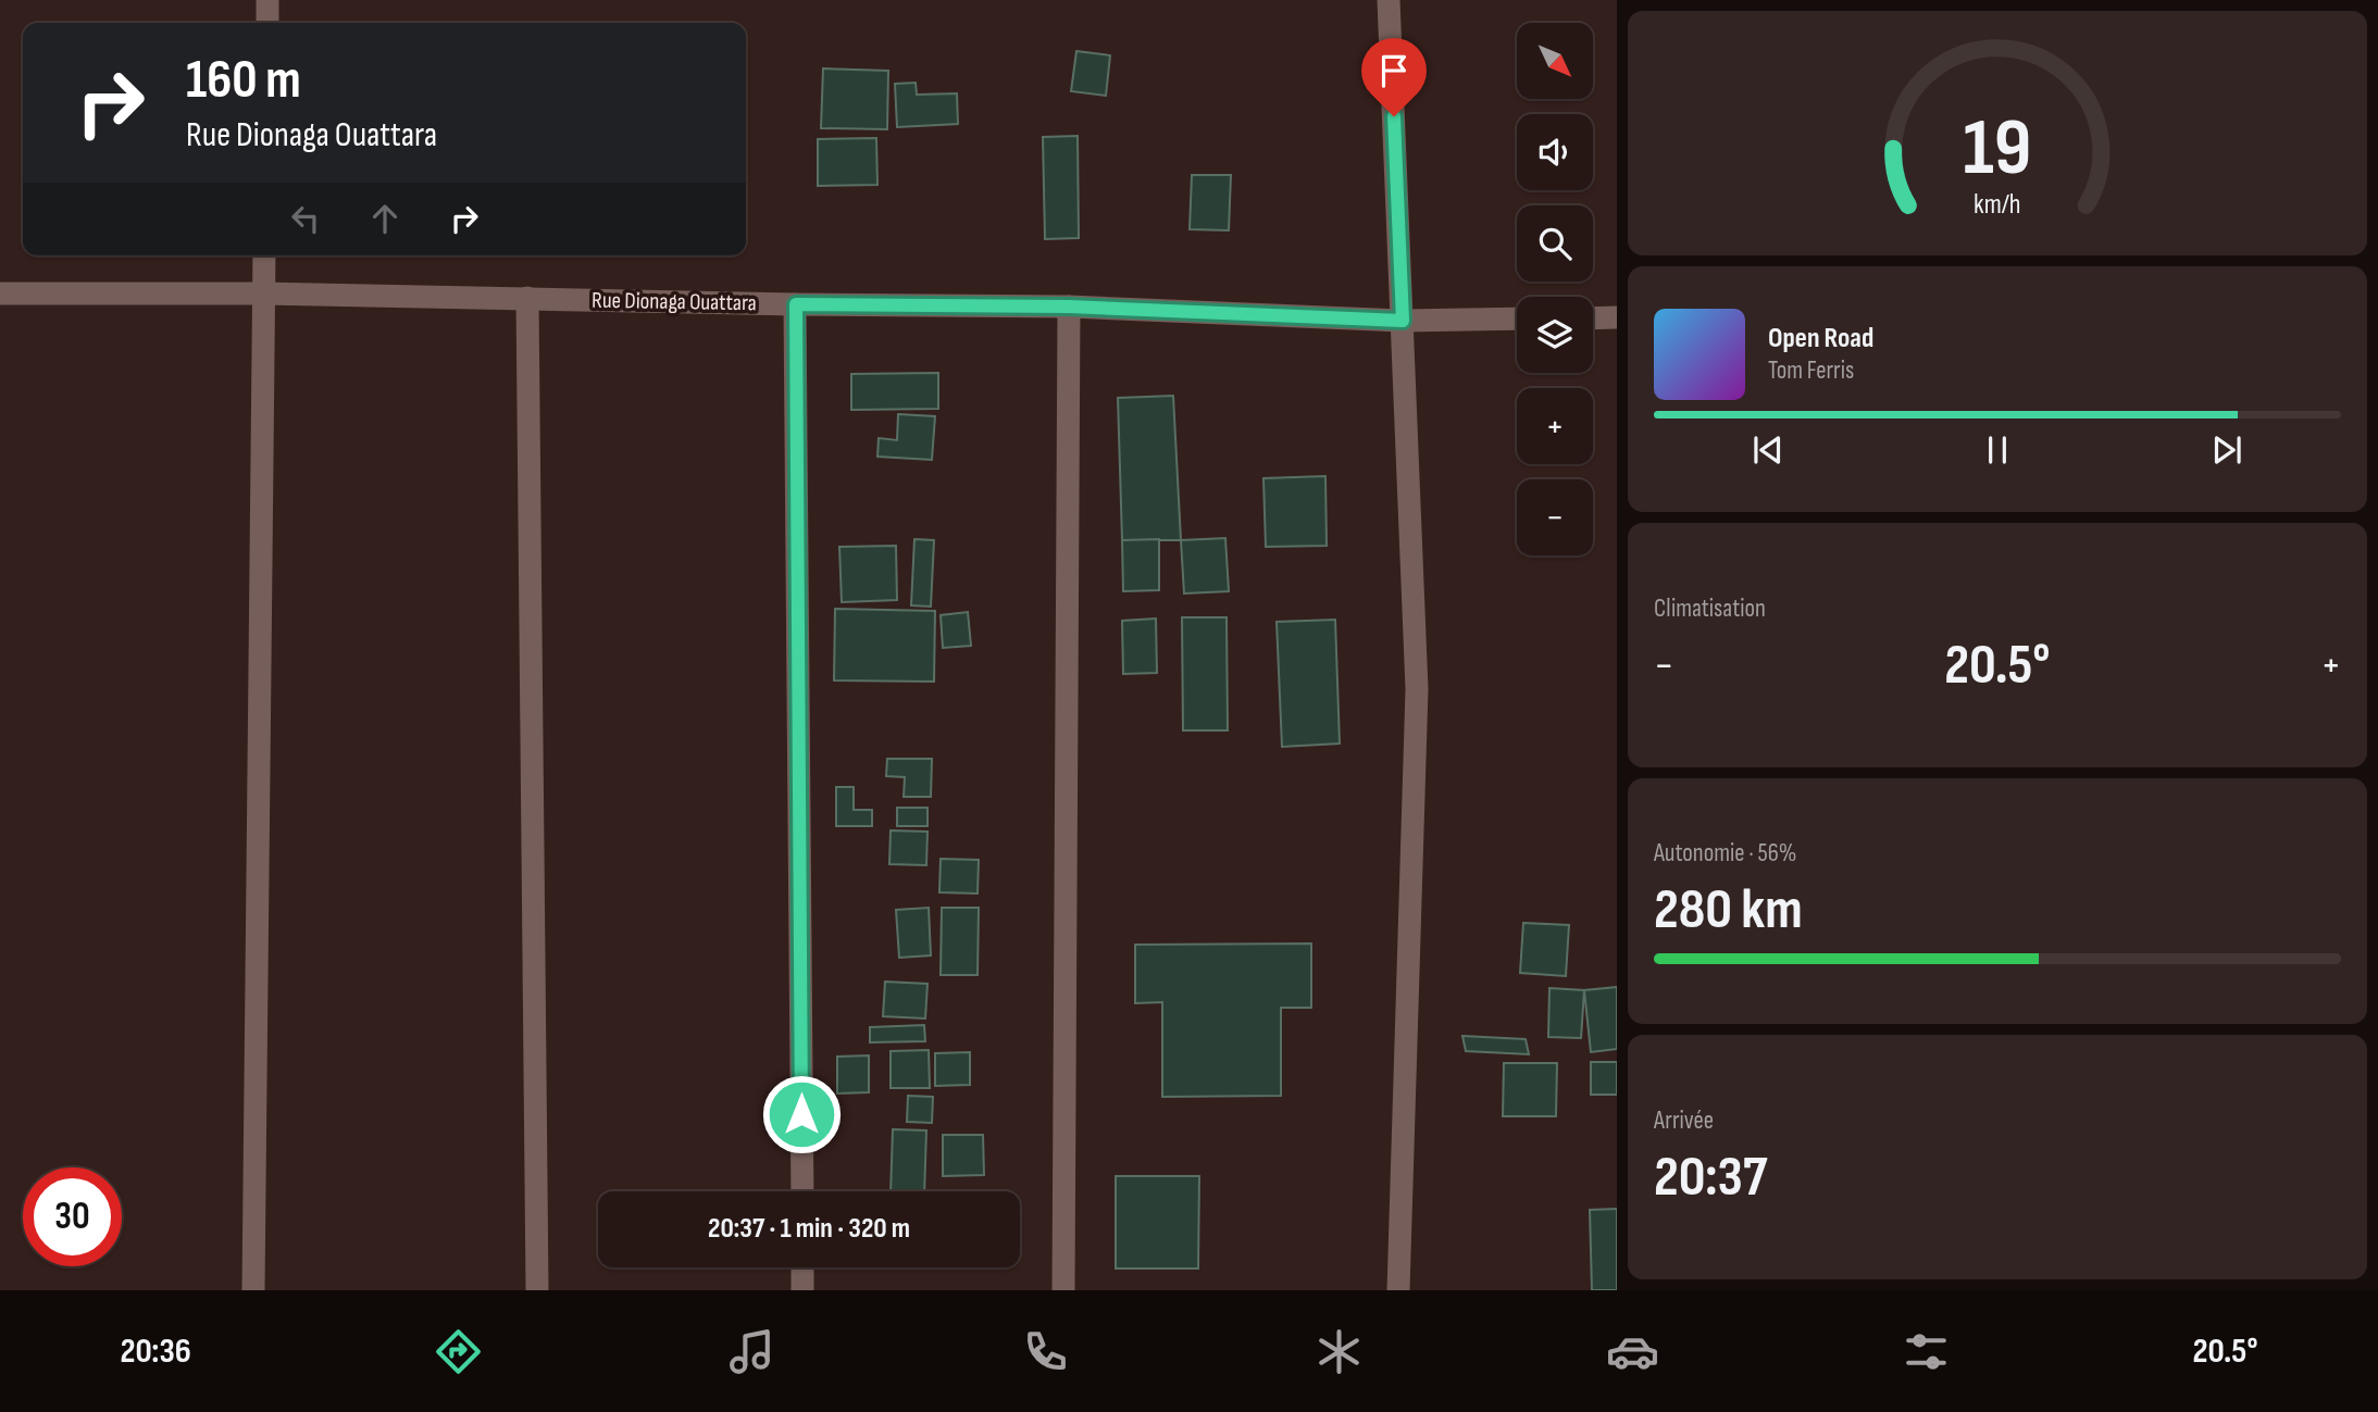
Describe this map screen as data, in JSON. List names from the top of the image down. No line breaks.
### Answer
{"streets":{"street":["Rue Dionaga Ouattara"]},"north":"bottom right","page":{"map_buttons":["+","−"],"turn":["160 m","Rue Dionaga Ouattara"],"song":["Open Road","Tom Ferris"],"tile":["Climatisation",["Autonomie · 56%","280 km"],["Arrivée","20:37"]],"heat":["−","20.5°","+"],"limit":"30","trip":"20:37 · 1 min · 320 m","tabs":["20:36","20.5°"],"gauge":["19","km/h"]}}
